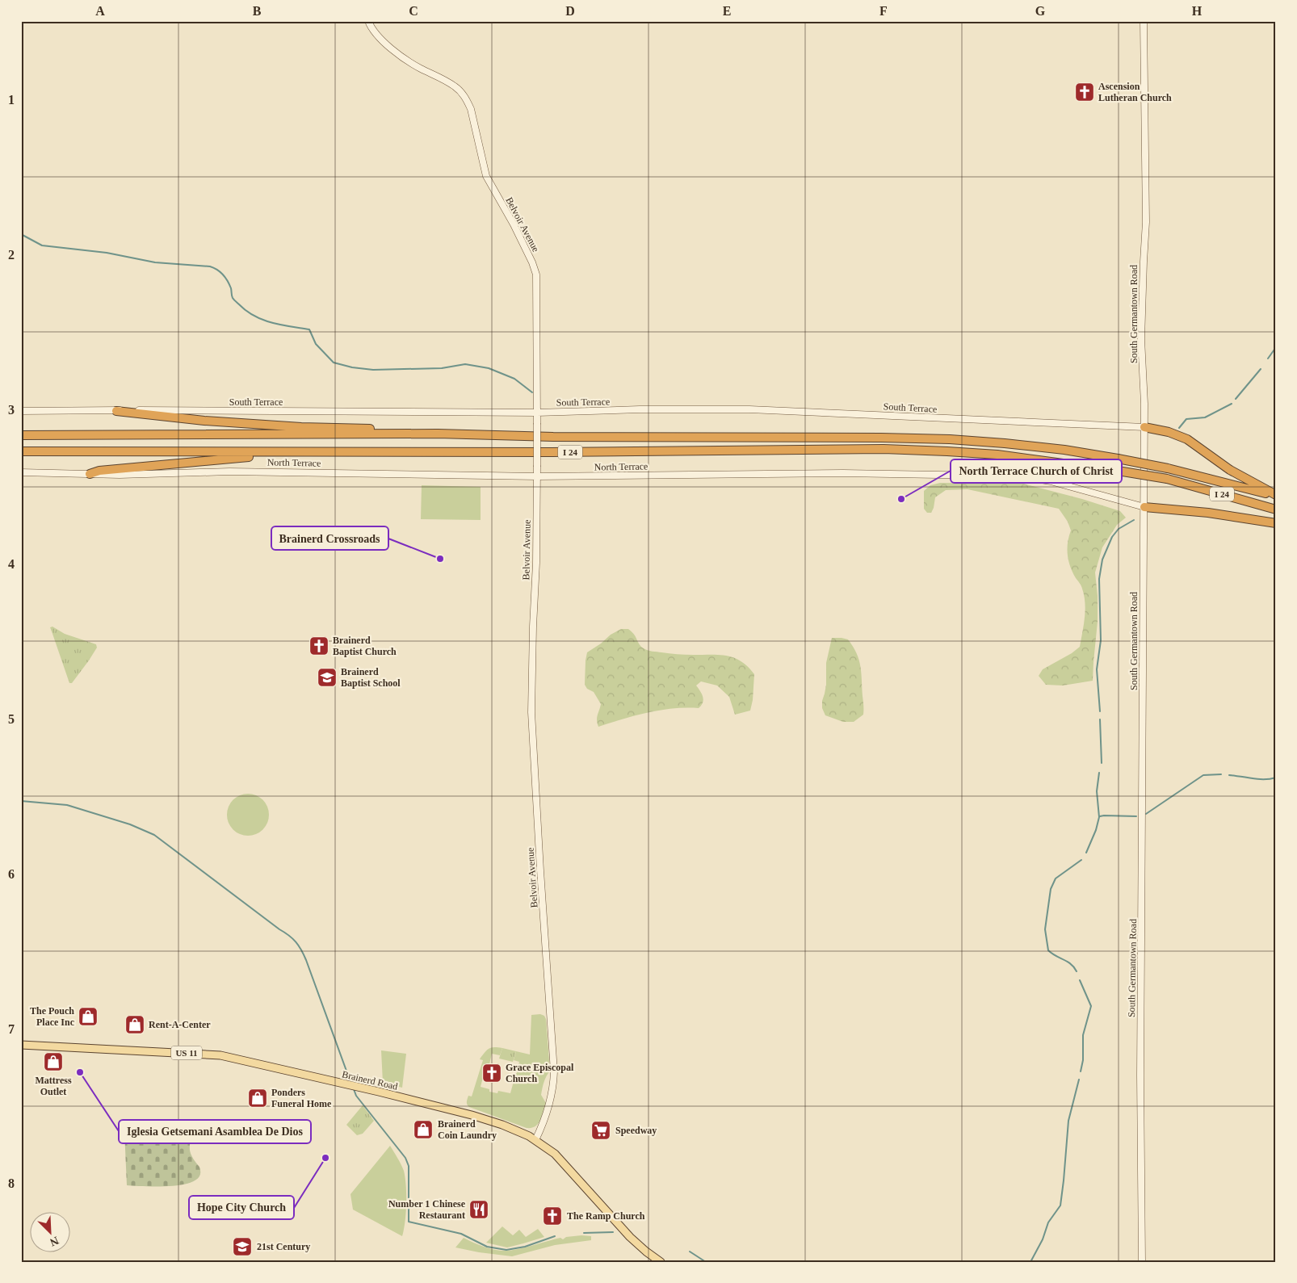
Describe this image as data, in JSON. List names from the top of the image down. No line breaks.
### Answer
{"streets":{"highway":["I 24"],"main road":["US 11","Brainerd Road"],"street":["Belvoir Avenue","South Germantown Road","South Terrace","North Terrace"]},"crossings":[["Belvoir Avenue","South Terrace"],["Belvoir Avenue","North Terrace"],["Belvoir Avenue","Brainerd Road"],["South Germantown Road","South Terrace"],["South Germantown Road","North Terrace"]],"places":{"church":["Ascension Lutheran Church","Brainerd Baptist Church","Grace Episcopal Church","The Ramp Church"],"other":["North Terrace Church of Christ","Brainerd Crossroads","Iglesia Getsemani Asamblea De Dios","Hope City Church"],"school or university":["Brainerd Baptist School","21st Century"],"shop":["The Pouch Place Inc","Rent-A-Center","Mattress Outlet","Ponders Funeral Home","Brainerd Coin Laundry"],"supermarket":["Speedway"],"restaurant":["Number 1 Chinese Restaurant"]},"north":"bottom right","grid":{"columns":["A","B","C","D","E","F","G","H"],"rows":["1","2","3","4","5","6","7","8"]}}
